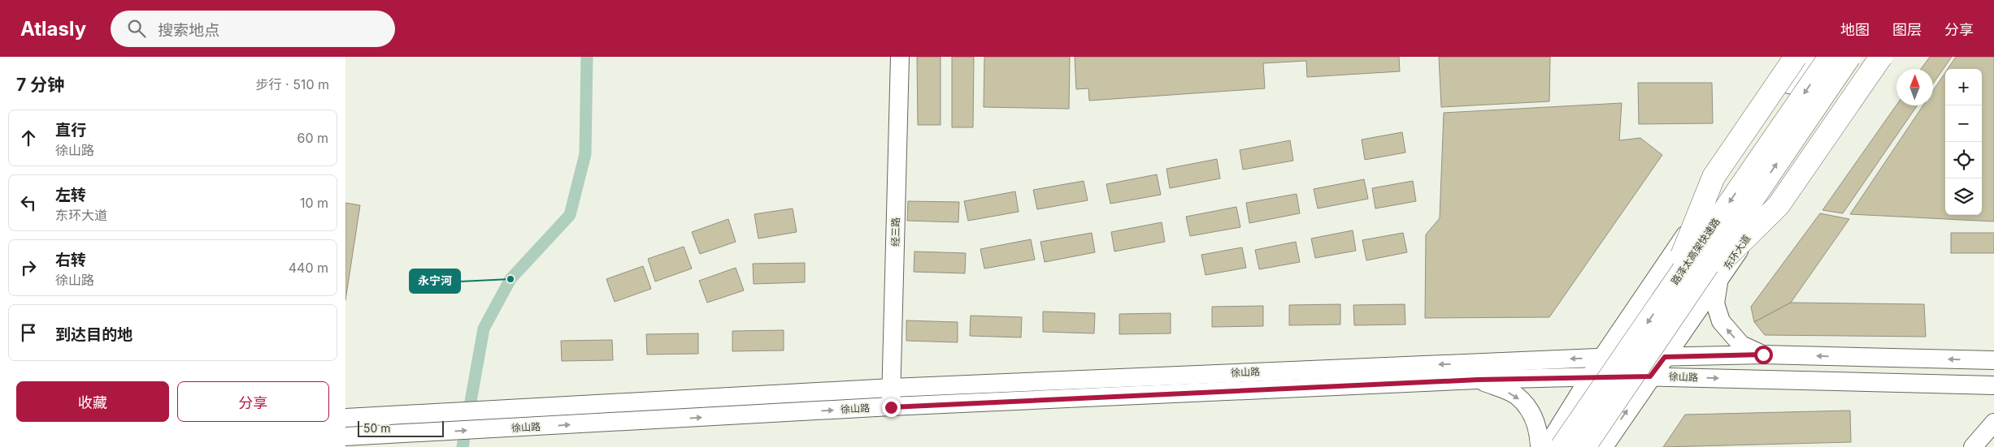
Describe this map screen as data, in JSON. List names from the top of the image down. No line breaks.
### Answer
{"streets":{"highway":["路泽太高架快速路"],"main road":["经三路","东环大道","徐山路"]},"crossings":[["经三路","徐山路"],["东环大道","徐山路"]],"places":["永宁河"],"scale_bar":"50 m","north":"top","page":{"header":"Atlasly","search":"搜索地点","nav":["地图","图层","分享"],"heading":["7 分钟","步行 · 510 m"],"map_buttons":["+","−"],"list":[["直行","徐山路","60 m"],["左转","东环大道","10 m"],["右转","徐山路","440 m"],"到达目的地"],"buttons":["收藏","分享"],"scale":"50 m"}}
